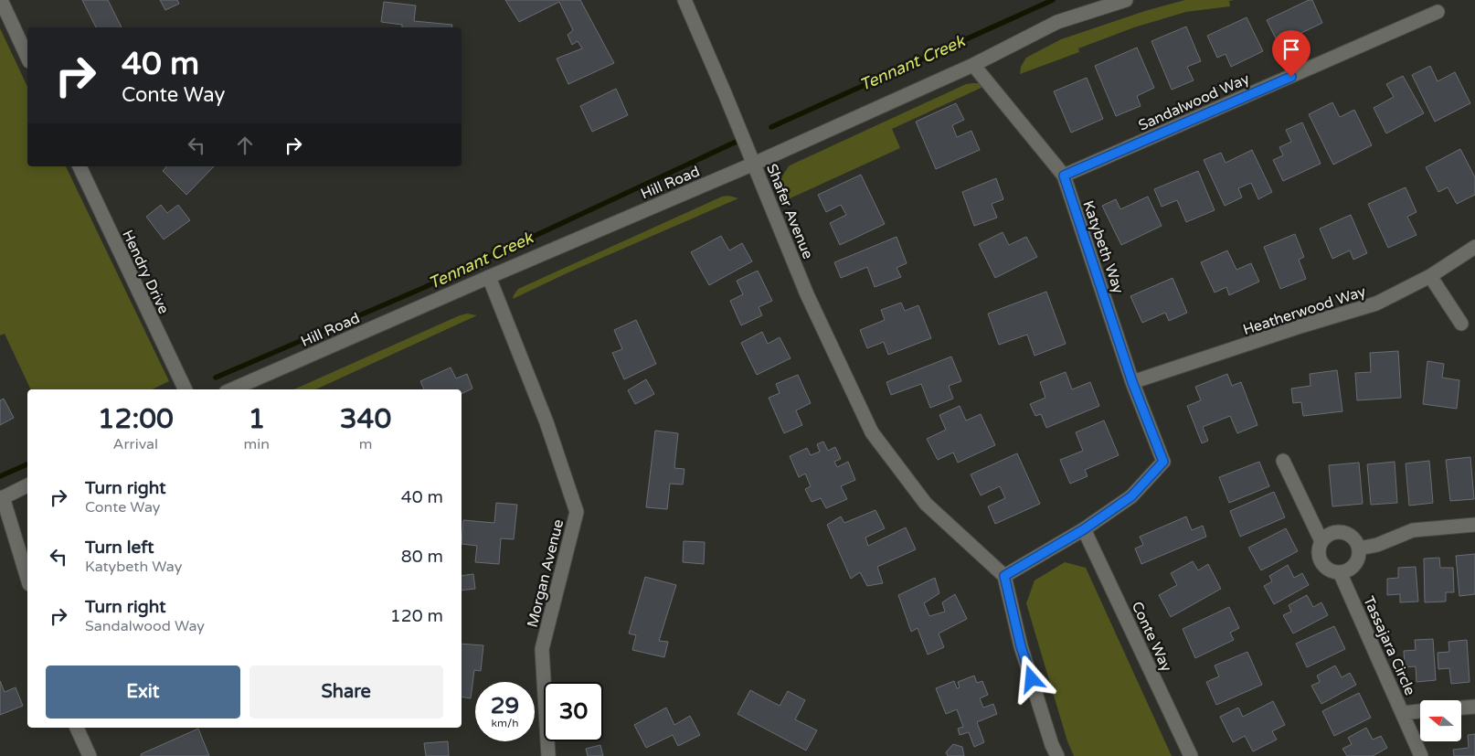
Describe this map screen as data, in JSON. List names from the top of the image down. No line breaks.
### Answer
{"streets":{"street":["Sandalwood Way","Hill Road","Shafer Avenue","Katybeth Way","Hendry Drive","Heatherwood Way","Morgan Avenue","Conte Way","Tassajara Circle"]},"crossings":[["Sandalwood Way","Katybeth Way"],["Hill Road","Shafer Avenue"],["Hill Road","Katybeth Way"],["Hill Road","Morgan Avenue"],["Katybeth Way","Heatherwood Way"],["Katybeth Way","Conte Way"]],"water":["Tennant Creek"],"north":"left","page":{"turn":["40 m","Conte Way"],"eta":["12:00","Arrival","1","min","340","m"],"list":[{"name":"Turn right","note":"Conte Way","value":"40 m"},{"name":"Turn left","note":"Katybeth Way","value":"80 m"},{"name":"Turn right","note":"Sandalwood Way","value":"120 m"}],"buttons":["Exit","Share"],"speed":"29 km/h","limit":"30"}}
